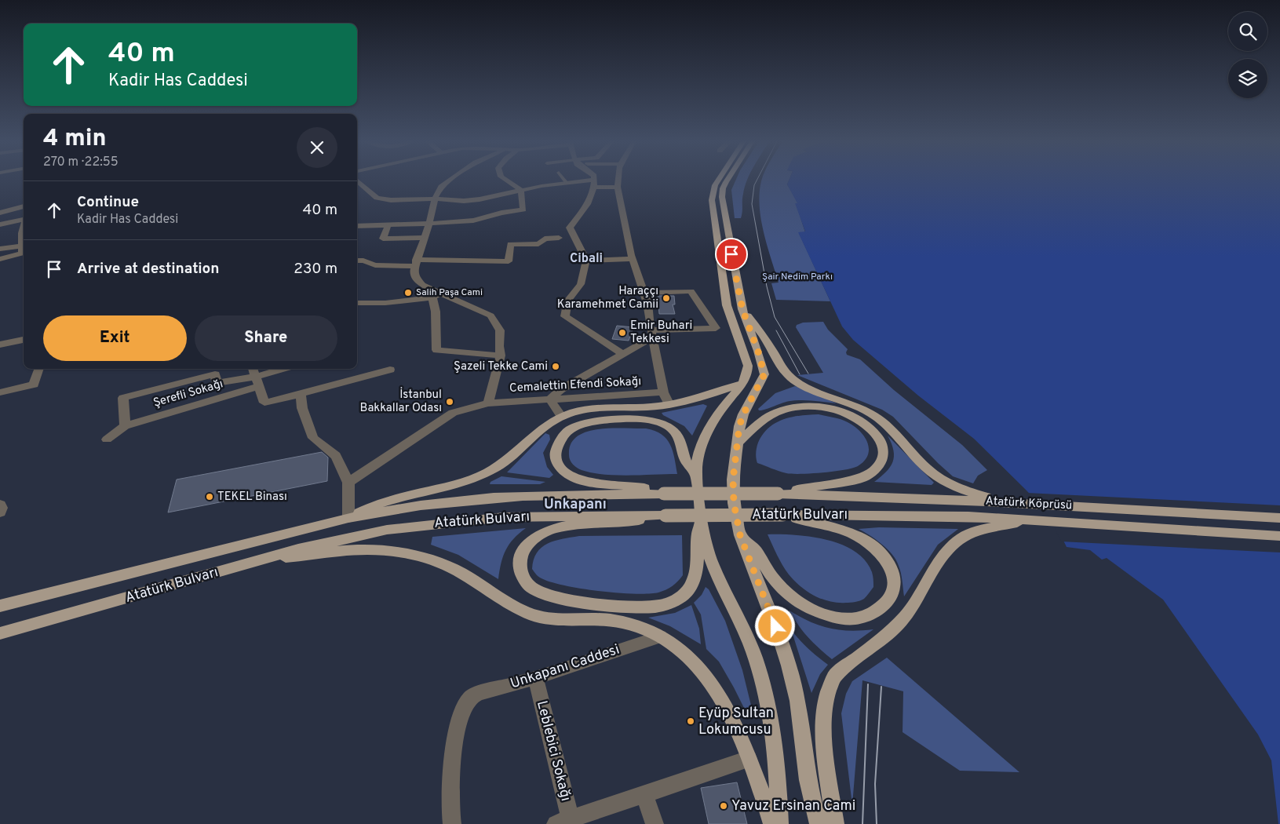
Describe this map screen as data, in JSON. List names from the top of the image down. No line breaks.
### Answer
{"streets":{"main road":["Atatürk Köprüsü","Atatürk Bulvarı"],"street":["Cemalettin Efendi Sokağı","Şerefli Sokağı","Unkapanı Caddesi","Leblebici Sokağı"]},"crossings":[["Atatürk Köprüsü","Atatürk Bulvarı"],["Unkapanı Caddesi","Leblebici Sokağı"]],"districts":["Cibali","Unkapanı"],"parks":["Şair Nedim Parkı"],"places":["Salih Paşa Cami","Haraççı Karamehmet Camii","Emir Buhari Tekkesi","Şazeli Tekke Cami","İstanbul Bakkallar Odası","TEKEL Binası","Eyüp Sultan Lokumcusu","Yavuz Ersinan Cami"],"page":{"turn":["40 m","Kadir Has Caddesi"],"heading":["4 min","270 m · 22:55"],"list":[{"name":"Continue","note":"Kadir Has Caddesi","value":"40 m"},{"name":"Arrive at destination","value":"230 m"}],"buttons":["Exit","Share"]}}
